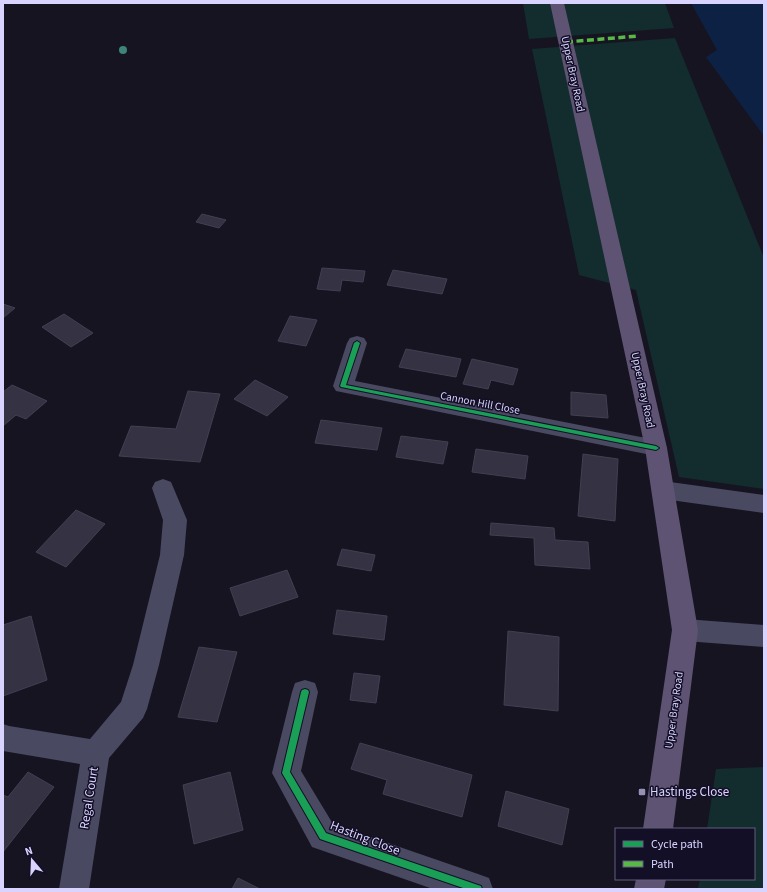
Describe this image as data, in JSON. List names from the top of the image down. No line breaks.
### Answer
{"streets":{"main road":["Upper Bray Road"],"street":["Cannon Hill Close","Regal Court","Hasting Close"]},"crossings":[["Upper Bray Road","Cannon Hill Close"]],"places":{"transit":["Hastings Close"]},"legend":["Cycle path","Path"],"north":"top"}
